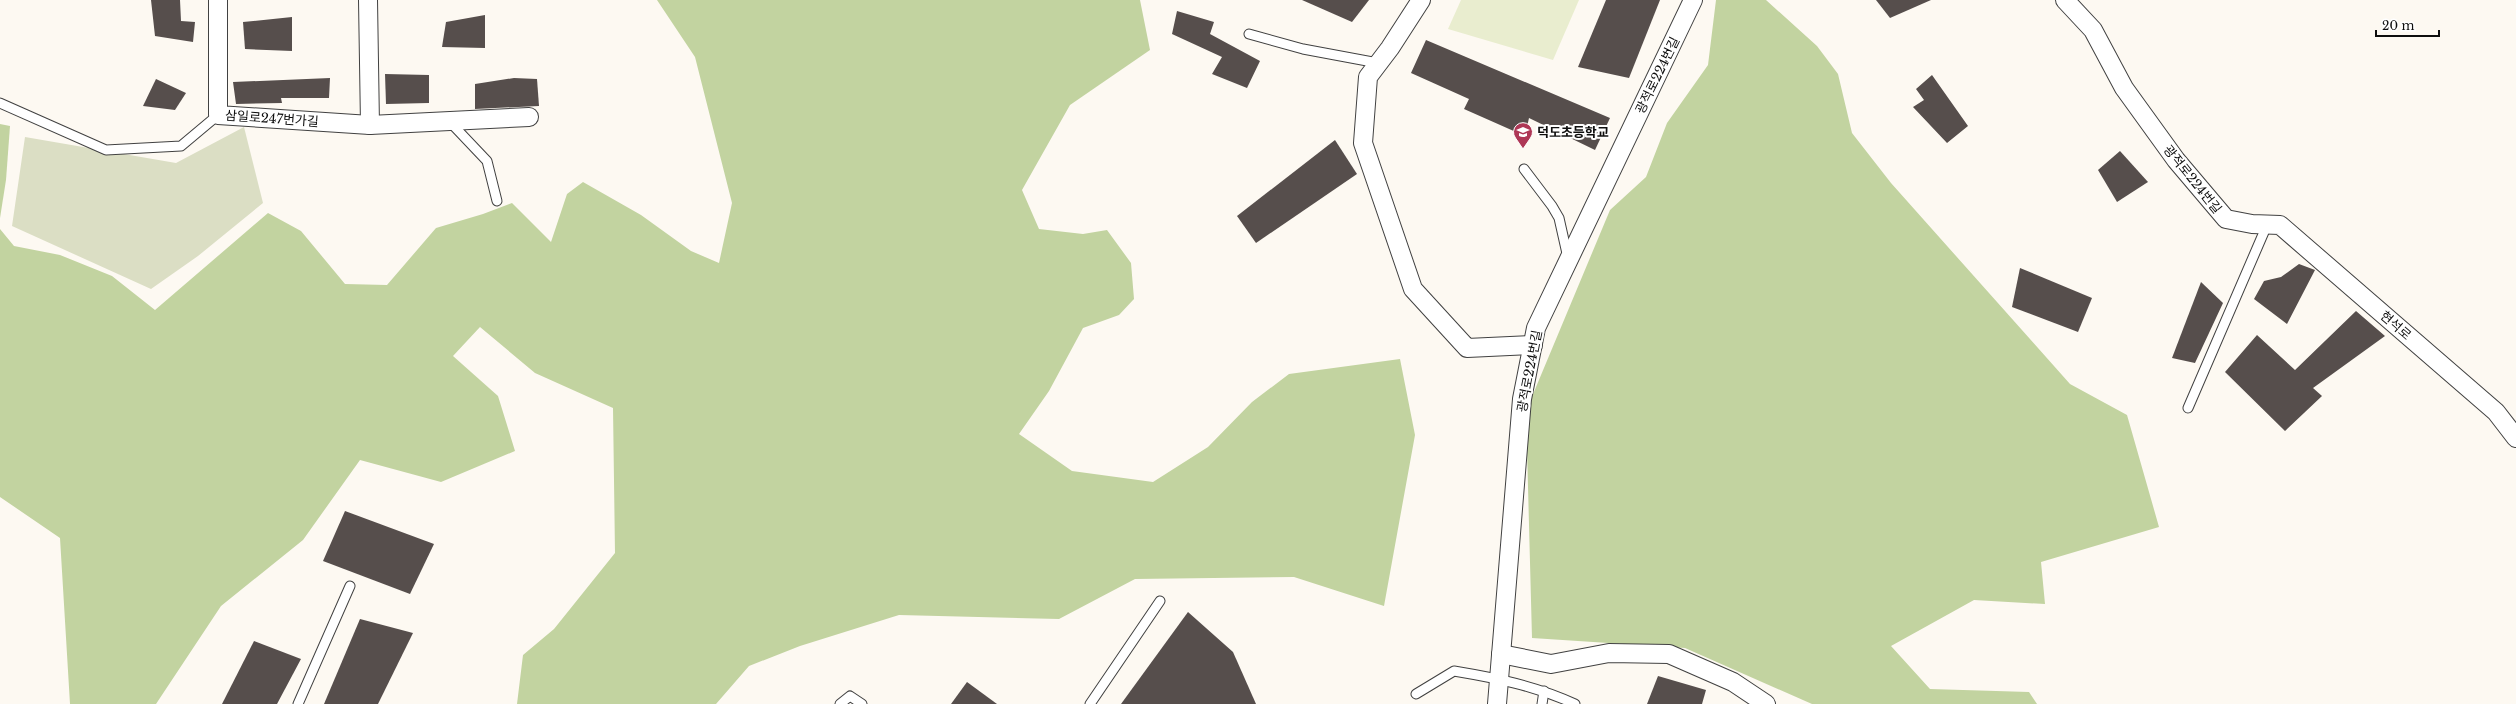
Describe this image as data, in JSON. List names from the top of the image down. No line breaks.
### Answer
{"streets":{"street":["광적로224번길","삼일로247번가길","현석로"]},"crossings":[["광적로224번길","현석로"]],"places":{"school or university":["덕도초등학교"]},"scale_bar":"20 m"}
